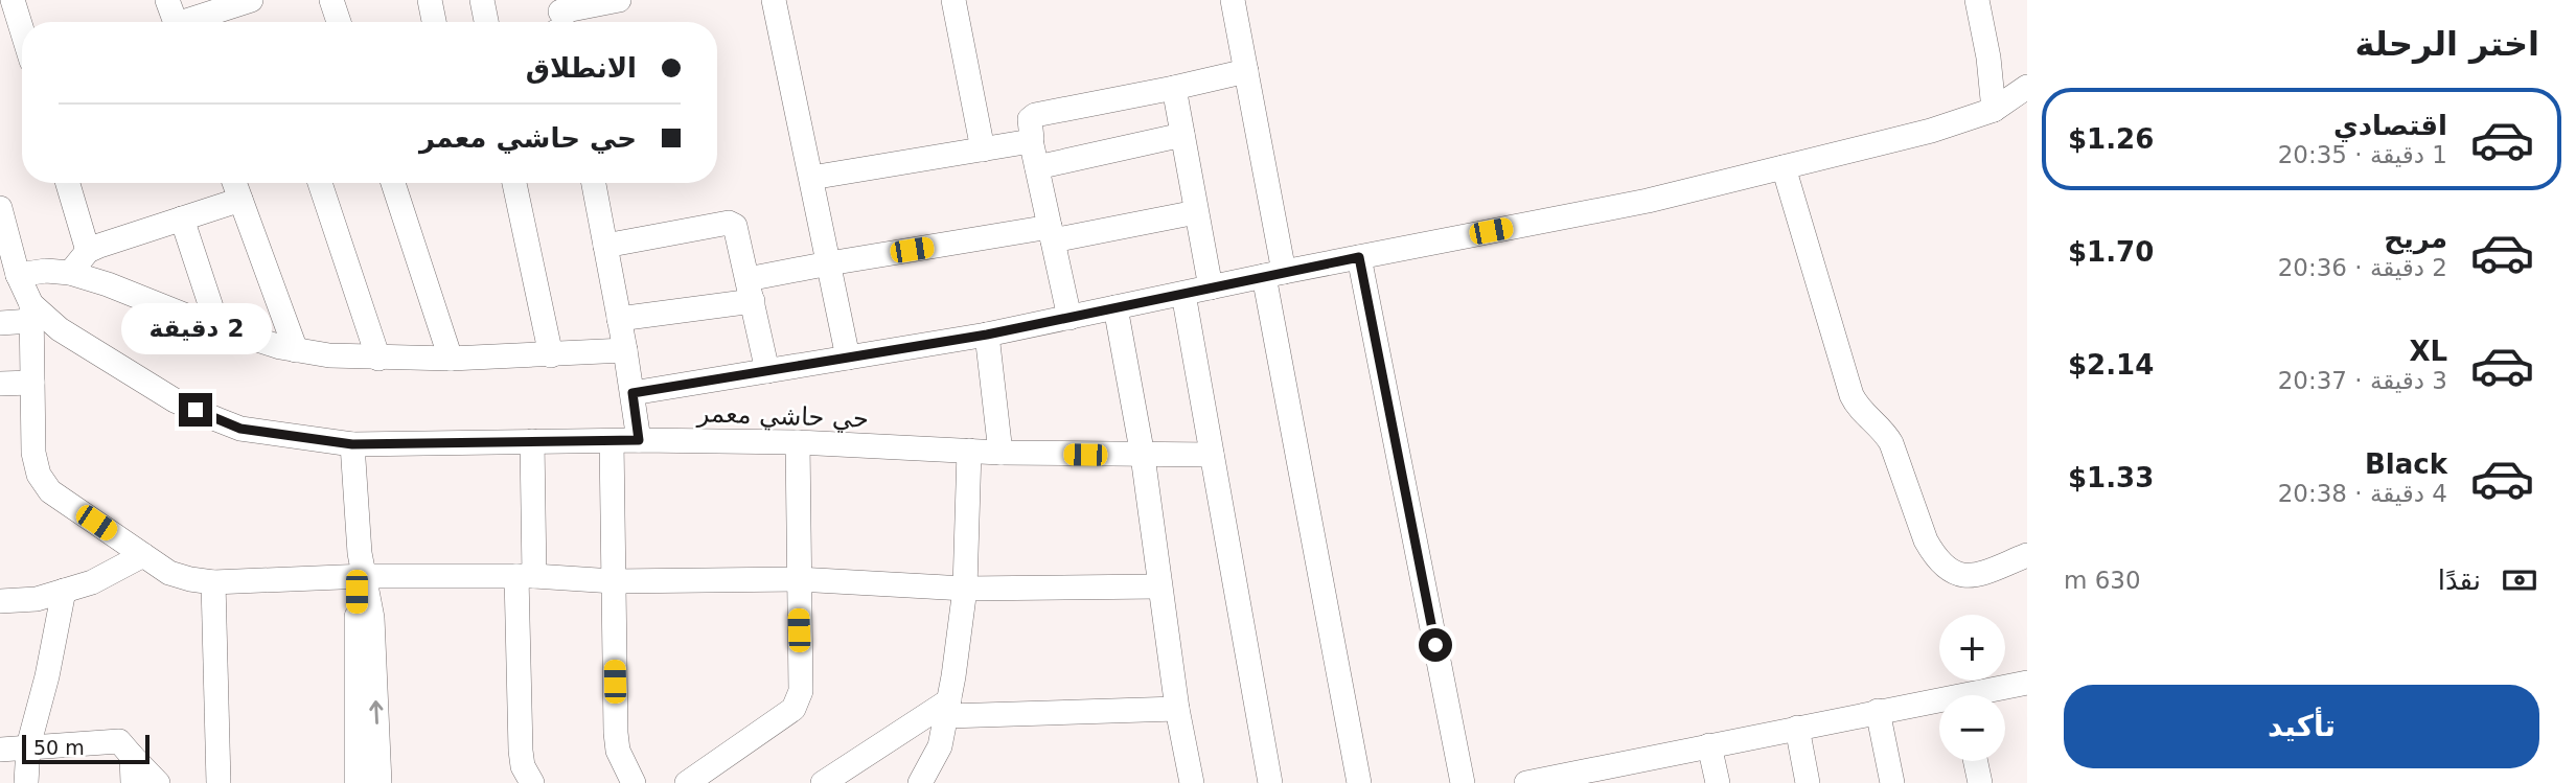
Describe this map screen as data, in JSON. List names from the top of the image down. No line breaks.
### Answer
{"streets":{"street":["حي حاشي معمر"]},"scale_bar":"50 m","page":{"heading":"اختر الرحلة","banner":["الانطلاق","حي حاشي معمر"],"list":[{"name":"اقتصادي","note":"1 دقيقة · 20:35","value":"$1.26"},{"name":"مريح","note":"2 دقيقة · 20:36","value":"$1.70"},{"name":"XL","note":"3 دقيقة · 20:37","value":"$2.14"},{"name":"Black","note":"4 دقيقة · 20:38","value":"$1.33"}],"bubble":"2 دقيقة","pay":["نقدًا","630 m"],"map_buttons":["+","−"],"buttons":"تأكيد","scale":"50 m"}}
